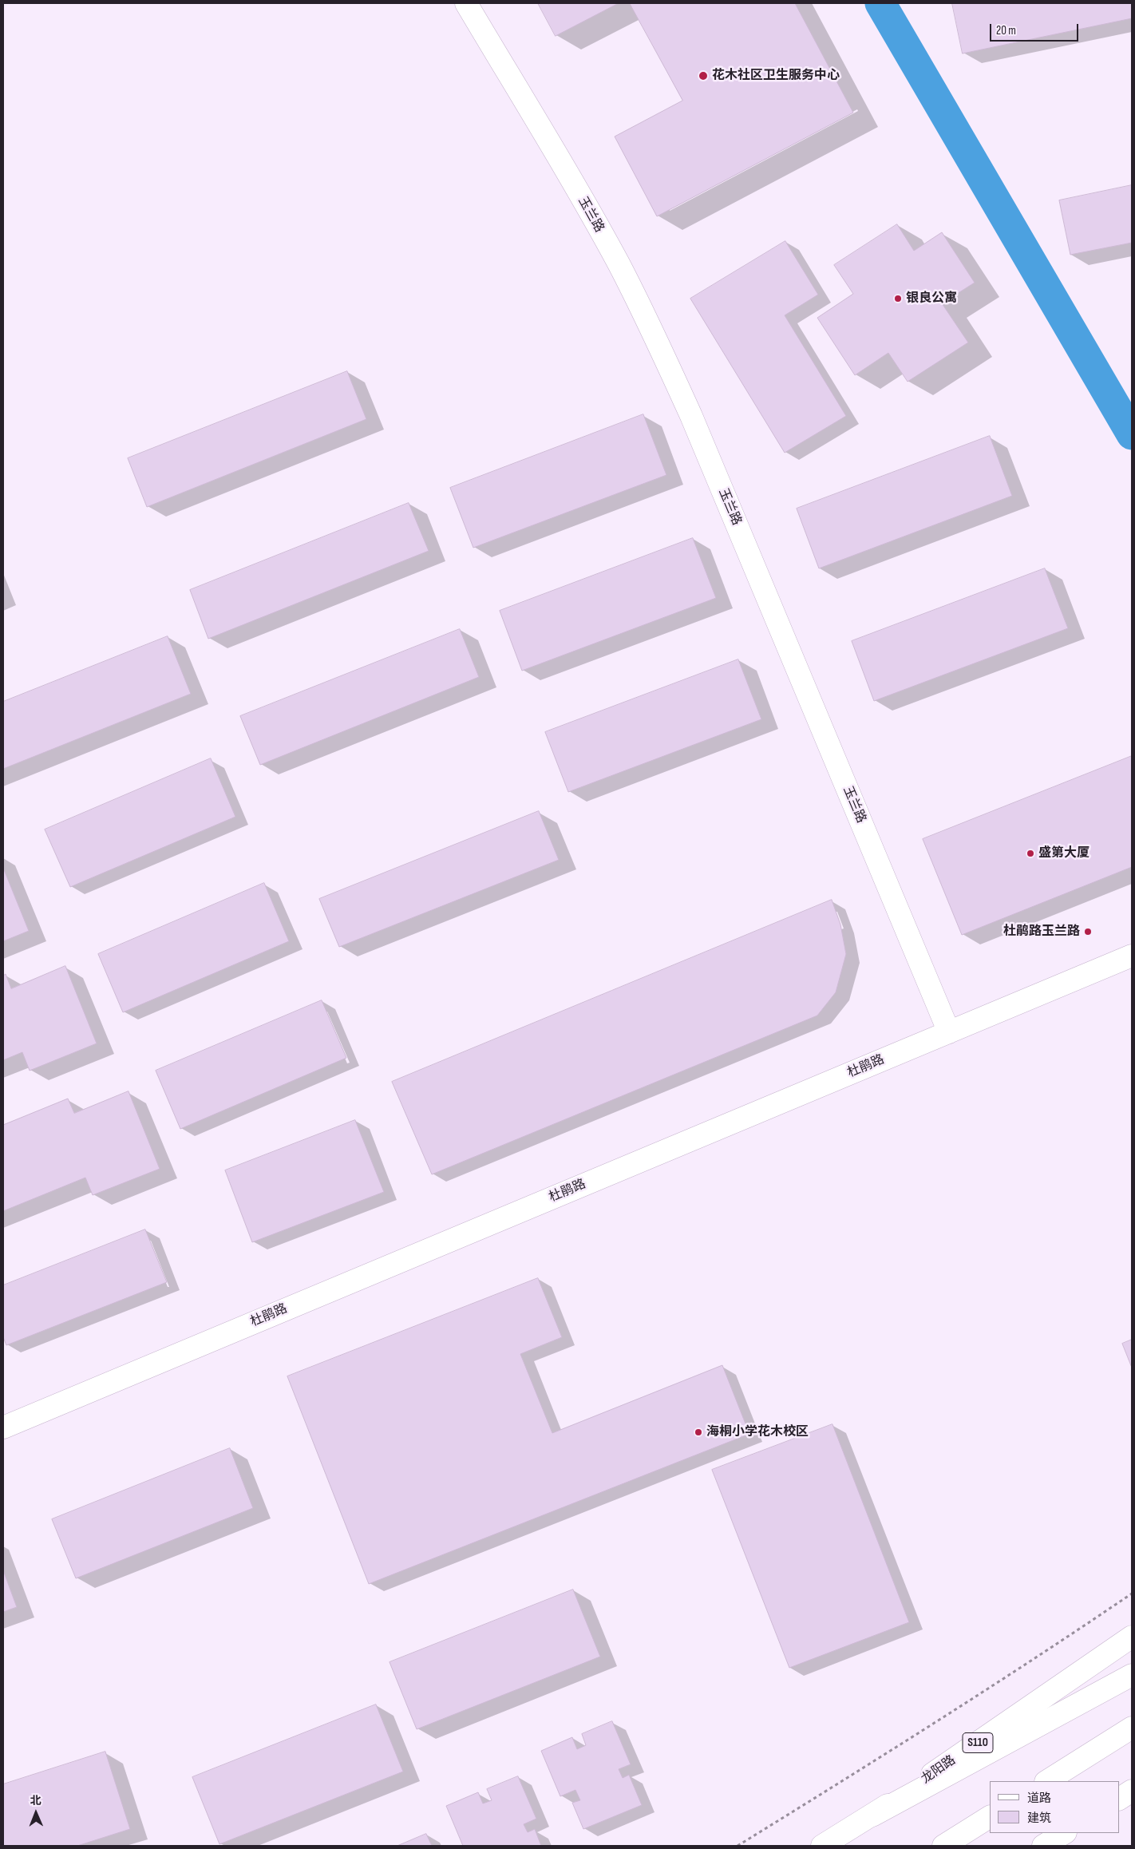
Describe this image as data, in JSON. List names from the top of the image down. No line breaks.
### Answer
{"streets":{"main road":["玉兰路","杜鹃路","S110","龙阳路"]},"crossings":[["玉兰路","杜鹃路"]],"places":["花木社区卫生服务中心","银良公寓","盛第大厦","杜鹃路玉兰路","海桐小学花木校区"],"legend":["道路","建筑"],"scale_bar":"20 m","north":"top"}
